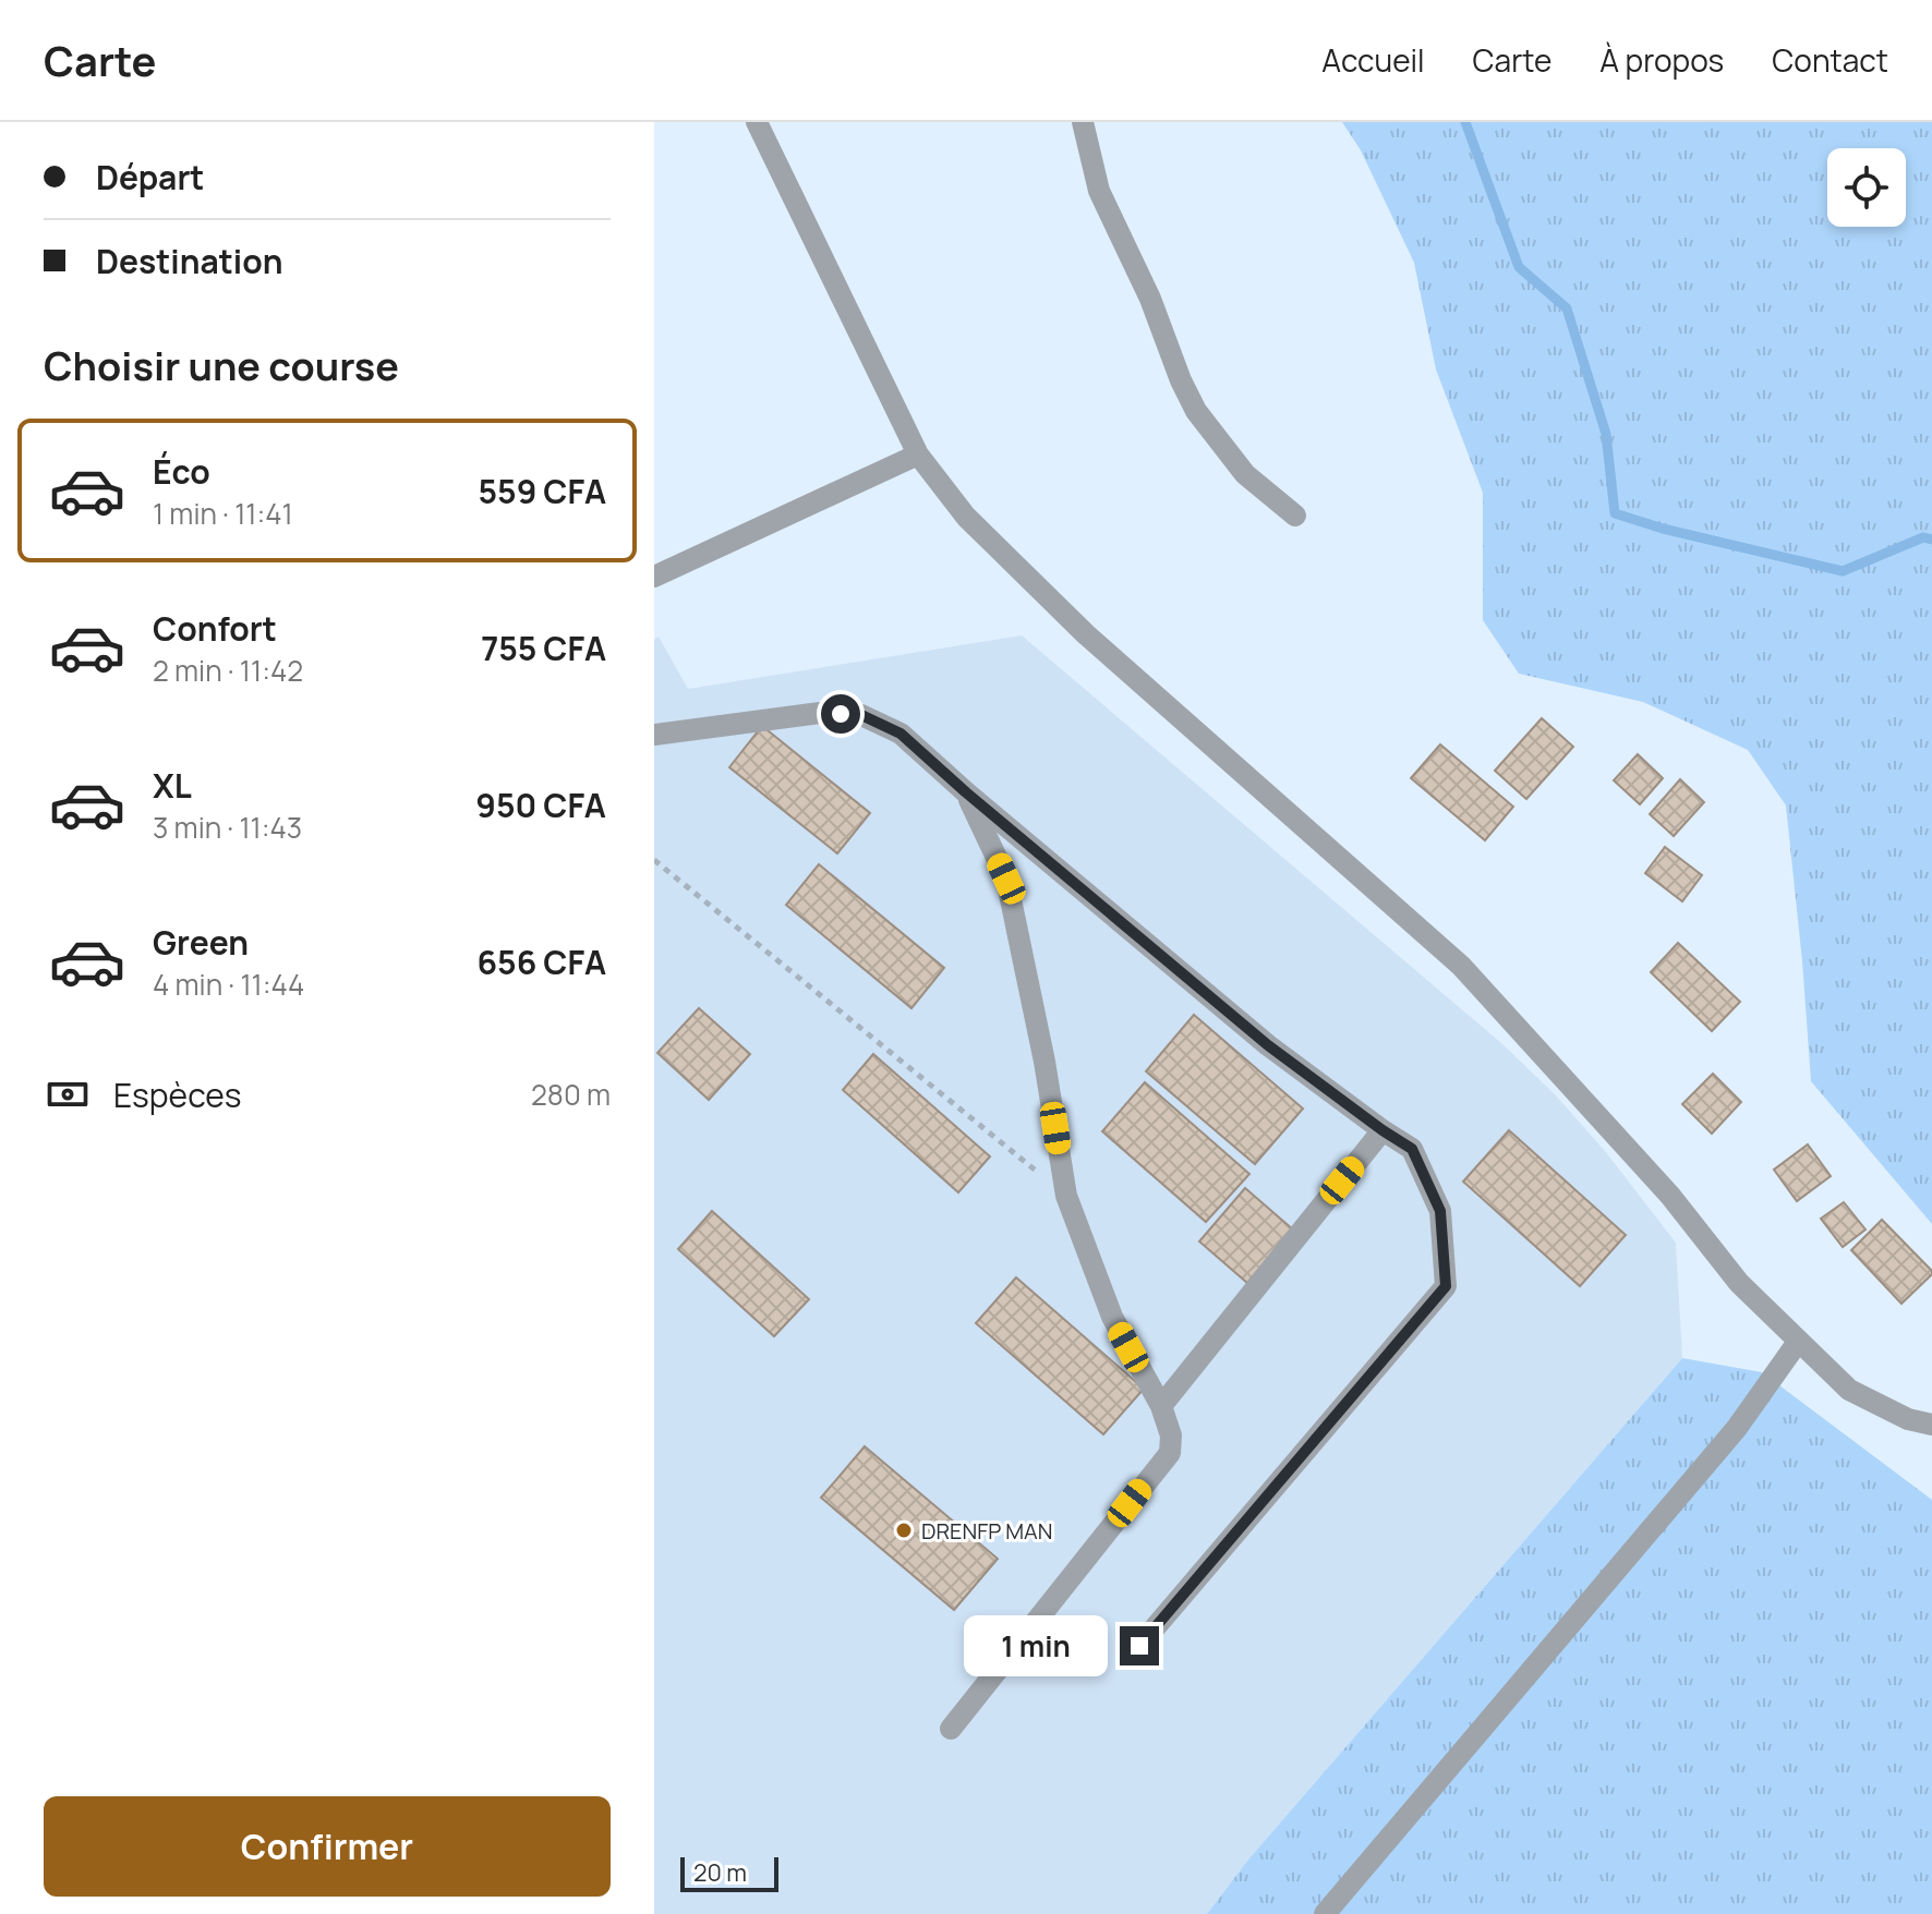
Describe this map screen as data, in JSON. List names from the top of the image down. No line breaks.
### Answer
{"places":["DRENFP MAN"],"scale_bar":"20 m","page":{"header":"Carte","nav":["Accueil","Carte","À propos","Contact"],"banner":["Départ","Destination"],"heading":"Choisir une course","list":[{"name":"Éco","note":"1 min · 11:41","value":"559 CFA"},{"name":"Confort","note":"2 min · 11:42","value":"755 CFA"},{"name":"XL","note":"3 min · 11:43","value":"950 CFA"},{"name":"Green","note":"4 min · 11:44","value":"656 CFA"}],"pay":["Espèces","280 m"],"bubble":"1 min","buttons":"Confirmer","scale":"20 m"}}
